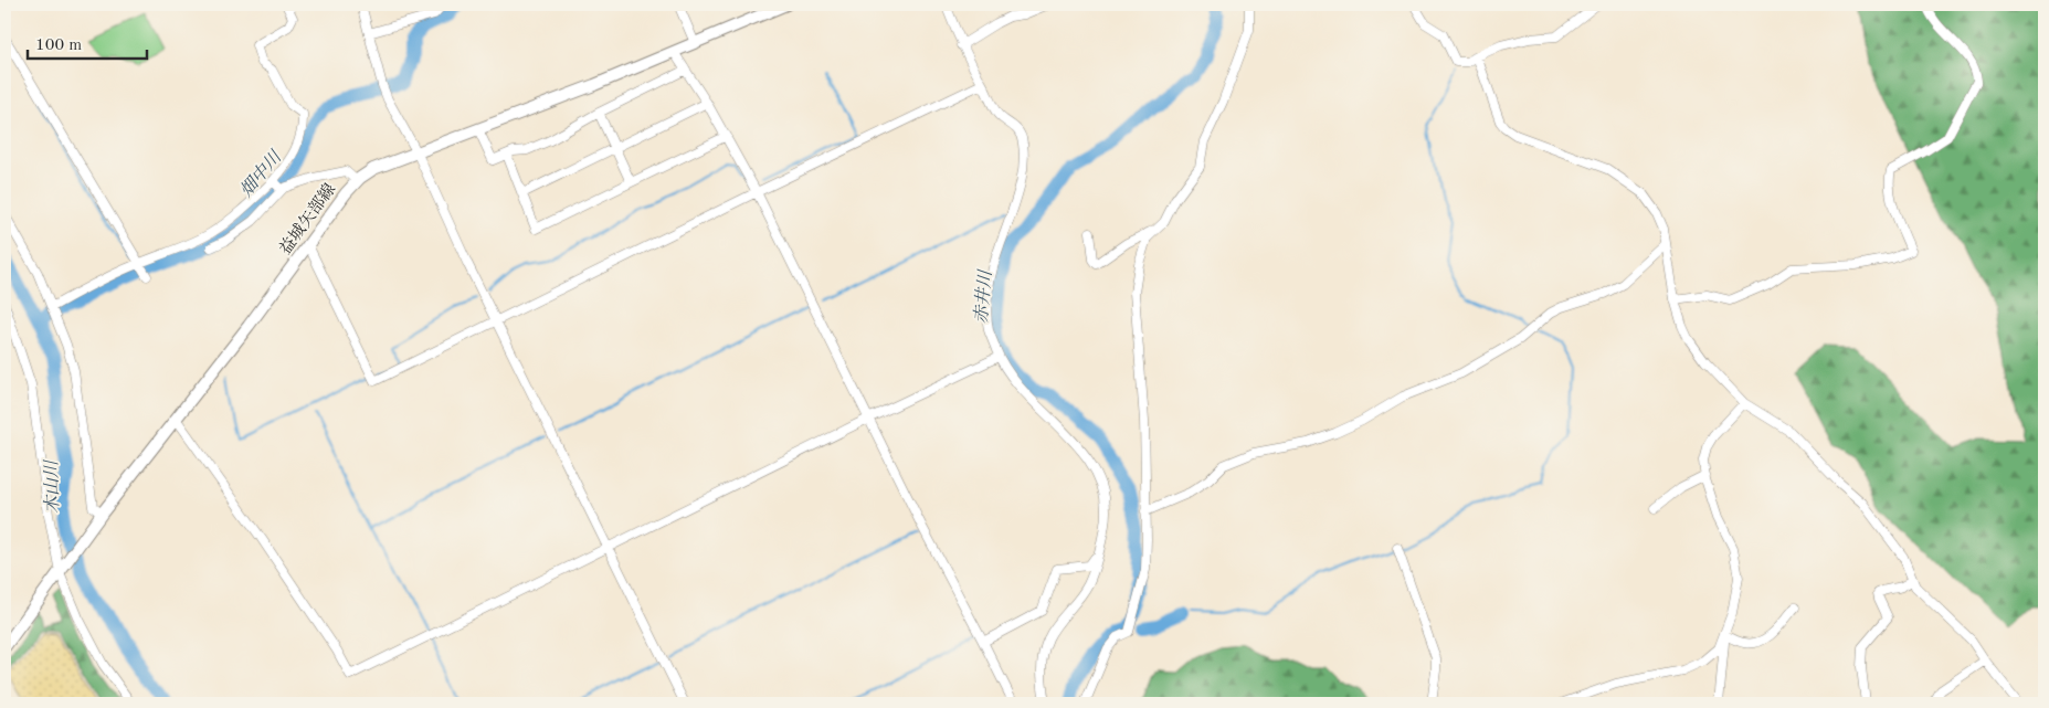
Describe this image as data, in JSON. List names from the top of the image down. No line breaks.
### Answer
{"streets":{"main road":["益城矢部線"]},"water":["畑中川","赤井川","木山川"],"scale_bar":"100 m"}
